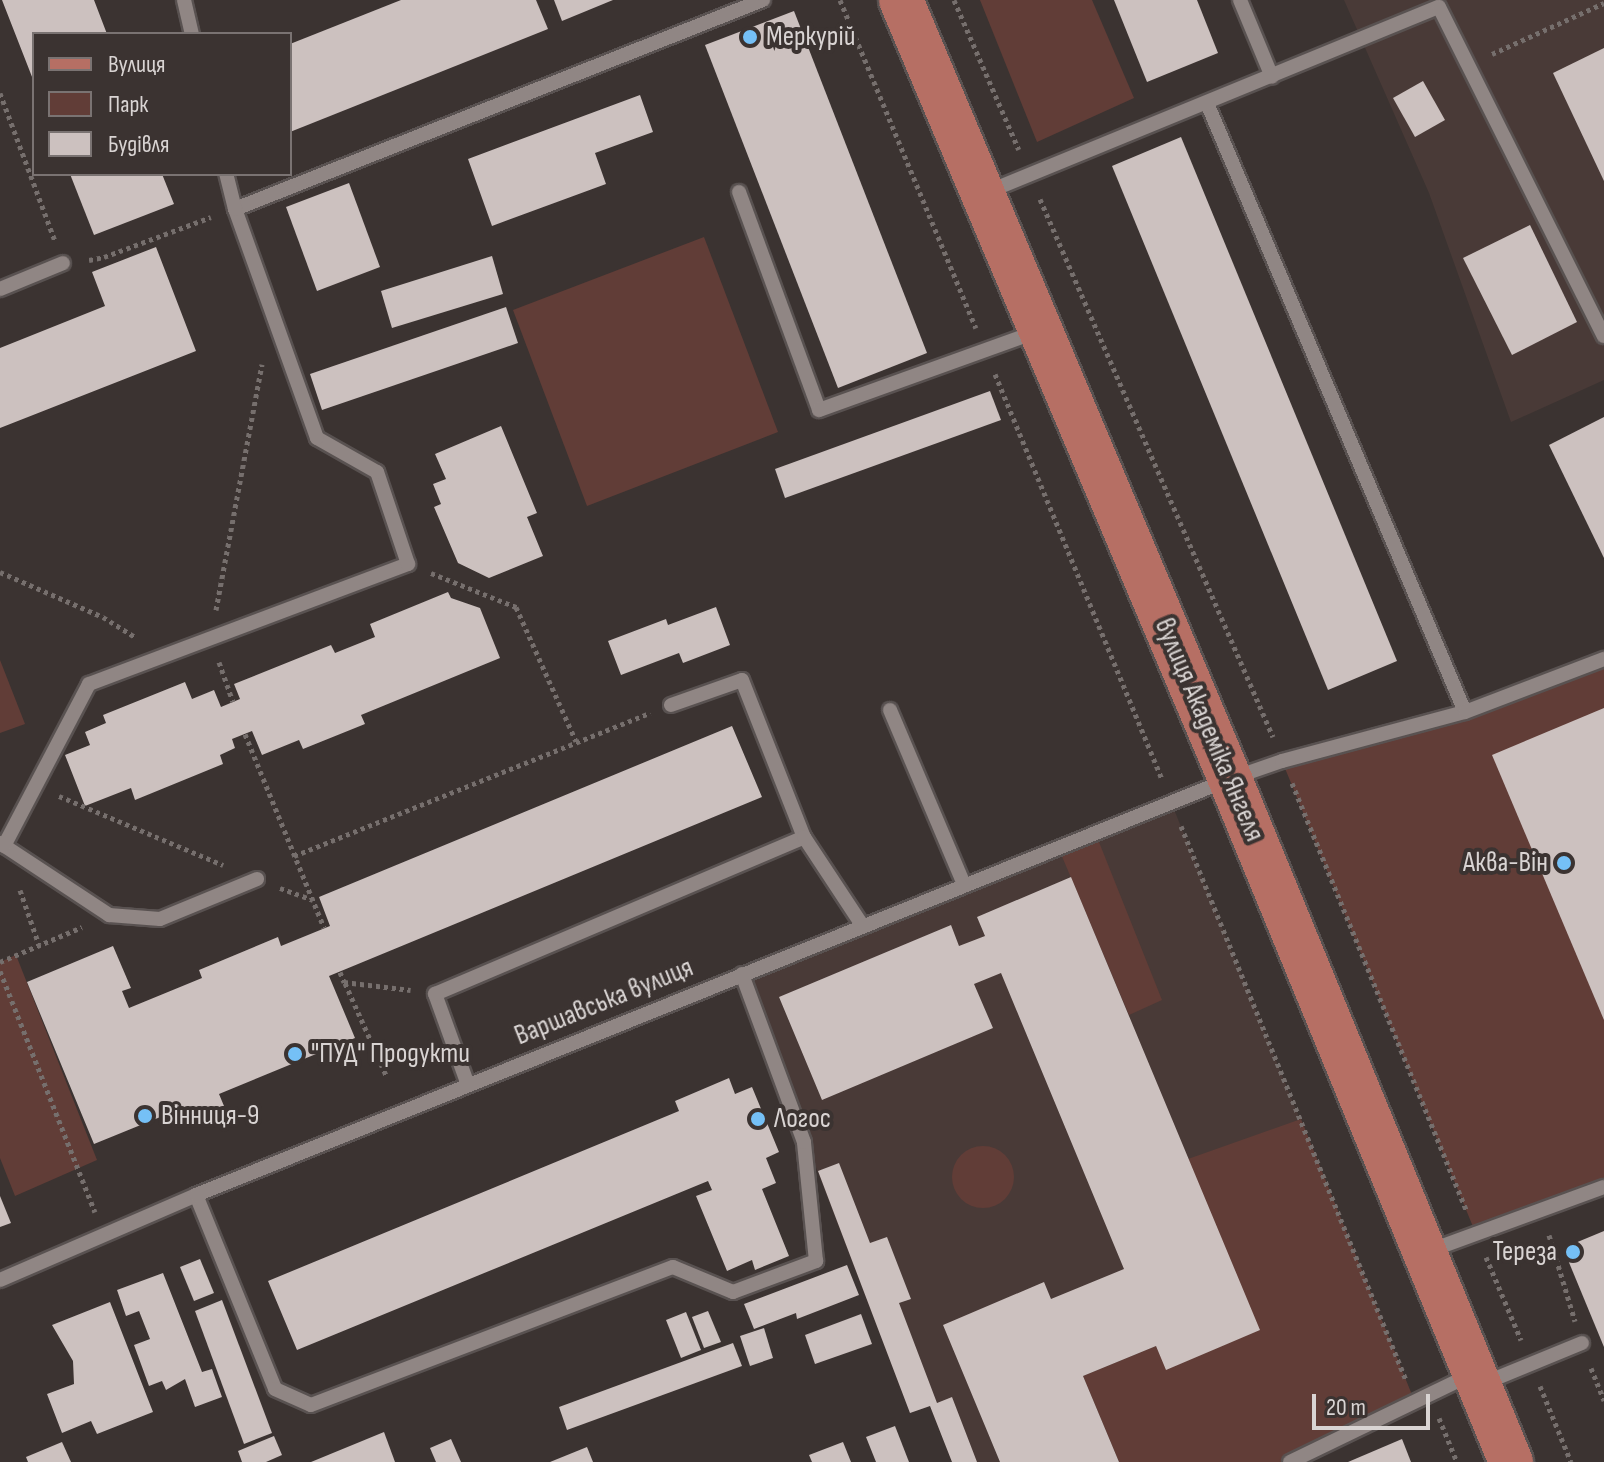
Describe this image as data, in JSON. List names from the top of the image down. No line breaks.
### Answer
{"streets":{"main road":["вулиця Академіка Янгеля"],"street":["Варшавська вулиця"]},"crossings":[["вулиця Академіка Янгеля","Варшавська вулиця"]],"places":["Меркурій","Аква-Він","\"ПУД\" Продукти","Вінниця-9","Логос","Тереза"],"legend":["Вулиця","Парк","Будівля"],"scale_bar":"20 m"}
